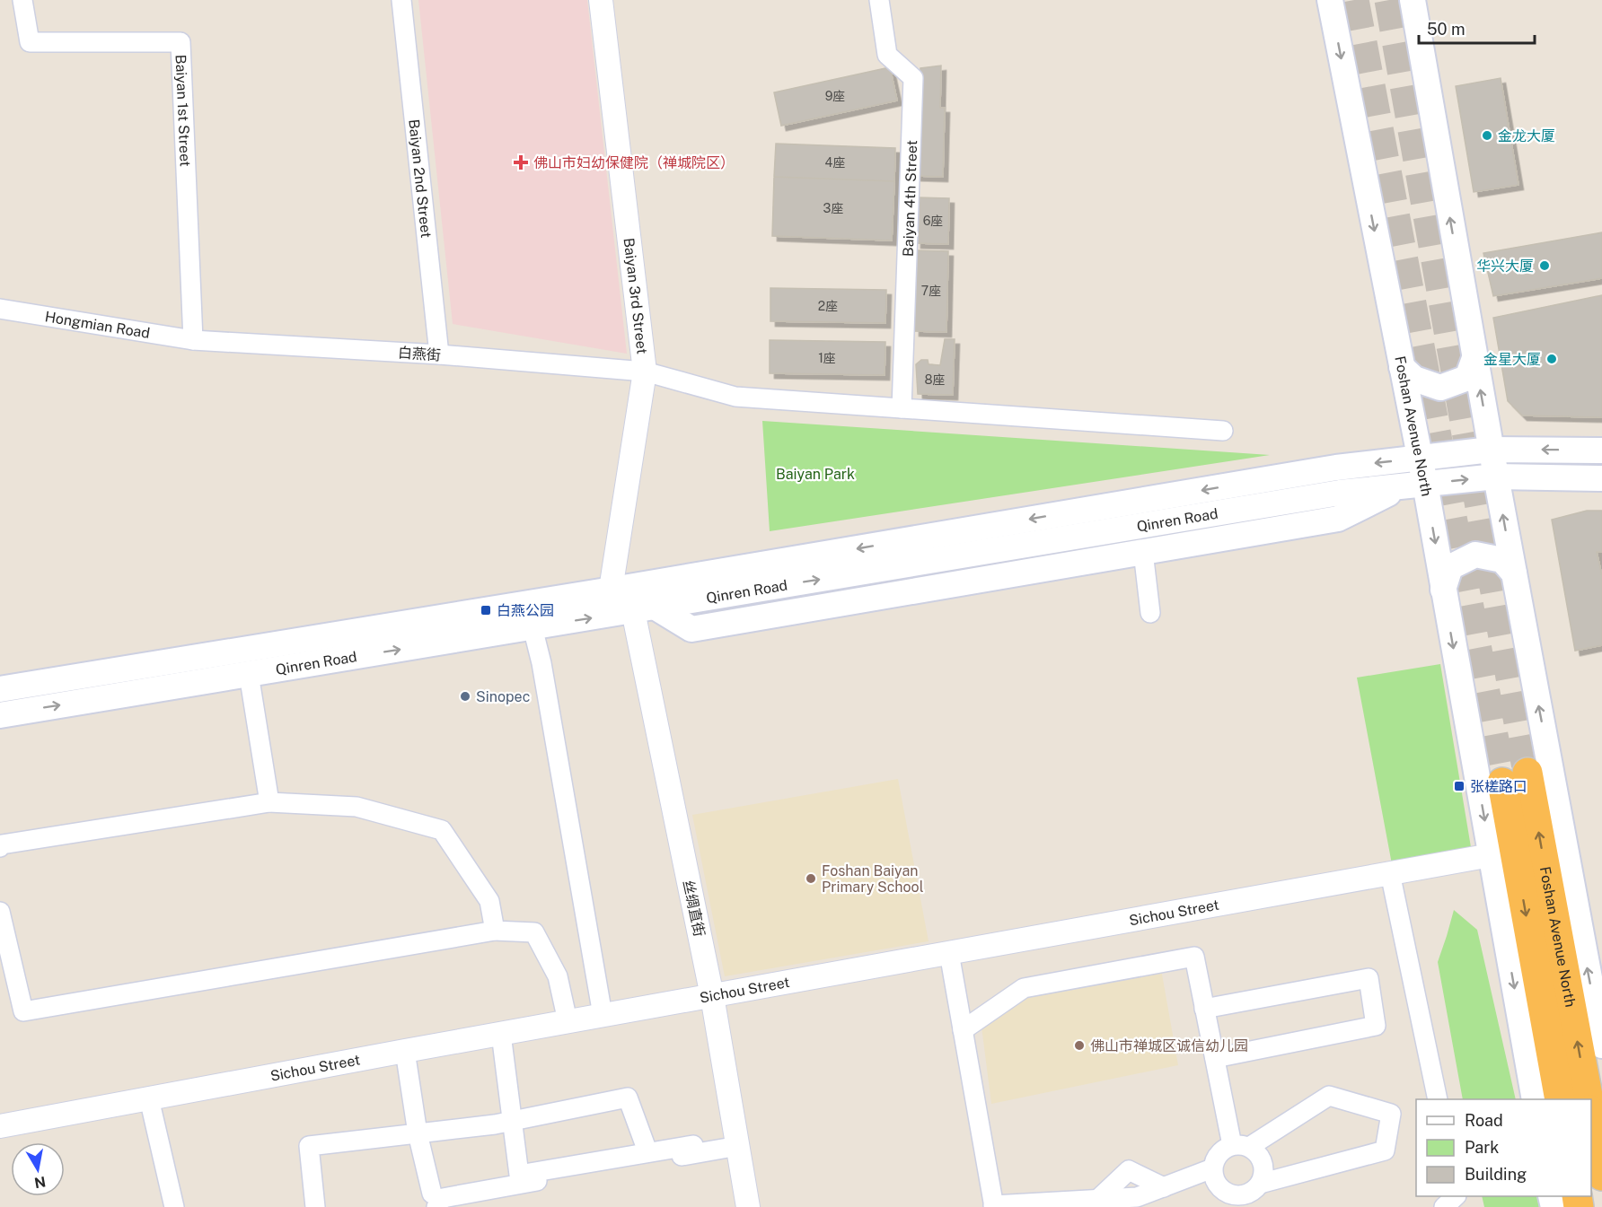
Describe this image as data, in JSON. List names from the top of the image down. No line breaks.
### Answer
{"streets":{"highway":["Foshan Avenue North"],"main road":["Qinren Road"],"street":["Baiyan 1st Street","Baiyan 2nd Street","Baiyan 4th Street","Baiyan 3rd Street","Hongmian Road","白燕街","丝绸直街","Sichou Street"]},"crossings":[["Baiyan 1st Street","Hongmian Road"],["Baiyan 1st Street","白燕街"],["Baiyan 2nd Street","白燕街"],["Baiyan 4th Street","白燕街"],["Baiyan 3rd Street","白燕街"],["Baiyan 3rd Street","Qinren Road"],["Hongmian Road","白燕街"],["Foshan Avenue North","Qinren Road"],["Foshan Avenue North","Sichou Street"],["Qinren Road","丝绸直街"],["丝绸直街","Sichou Street"]],"parks":["Baiyan Park"],"places":{"other":["金龙大厦","华兴大厦","金星大厦","Sinopec","Foshan Baiyan Primary School","佛山市禅城区诚信幼儿园"],"health":["佛山市妇幼保健院（禅城院区）"],"transit":["白燕公园","张槎路口"]},"house_numbers":["9座","4座","3座","6座","7座","2座","1座","8座"],"legend":["Road","Park","Building"],"scale_bar":"50 m","north":"bottom"}
